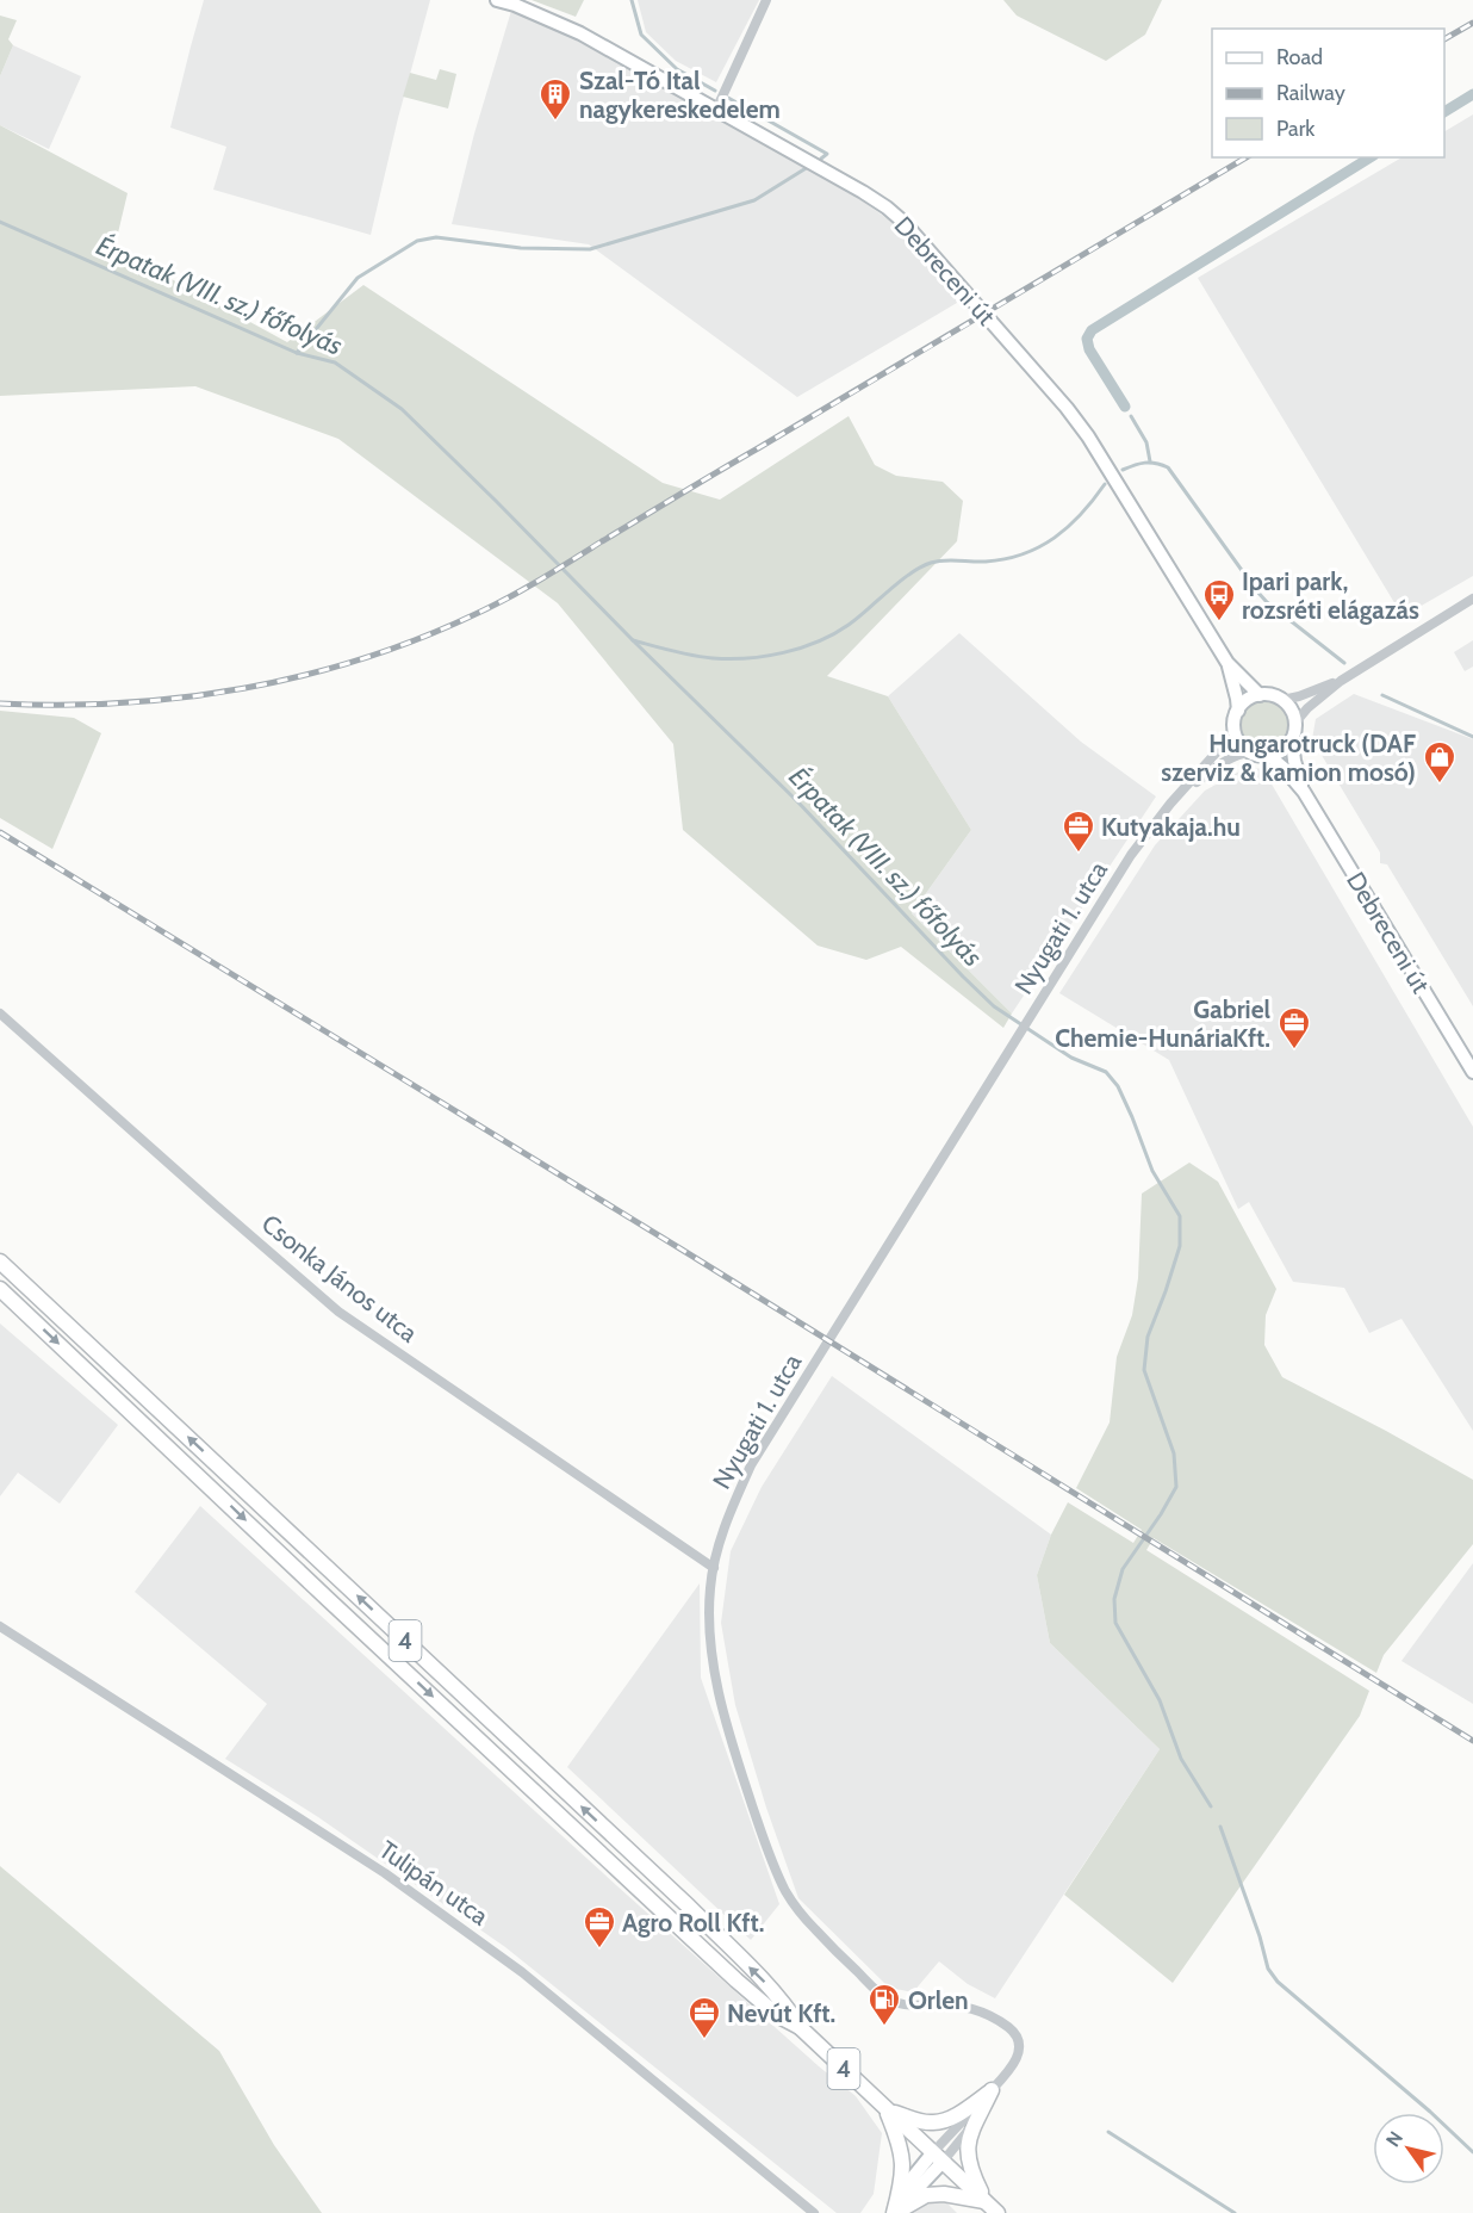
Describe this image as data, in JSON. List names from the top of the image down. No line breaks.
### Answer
{"streets":{"main road":["4"],"street":["Debreceni út","Nyugati 1. utca","Csonka János utca","Tulipán utca"]},"crossings":[["Nyugati 1. utca","Csonka János utca"]],"water":["Érpatak (VIII. sz.) főfolyás"],"places":{"building":["Szal-Tó Ital nagykereskedelem"],"bus stop":["Ipari park, rozsréti elágazás"],"shop":["Hungarotruck (DAF szerviz & kamion mosó)"],"office":["Kutyakaja.hu","Gabriel Chemie-HunáriaKft.","Agro Roll Kft.","Nevút Kft."],"fuel station":["Orlen"]},"legend":["Road","Railway","Park"],"north":"top left"}
